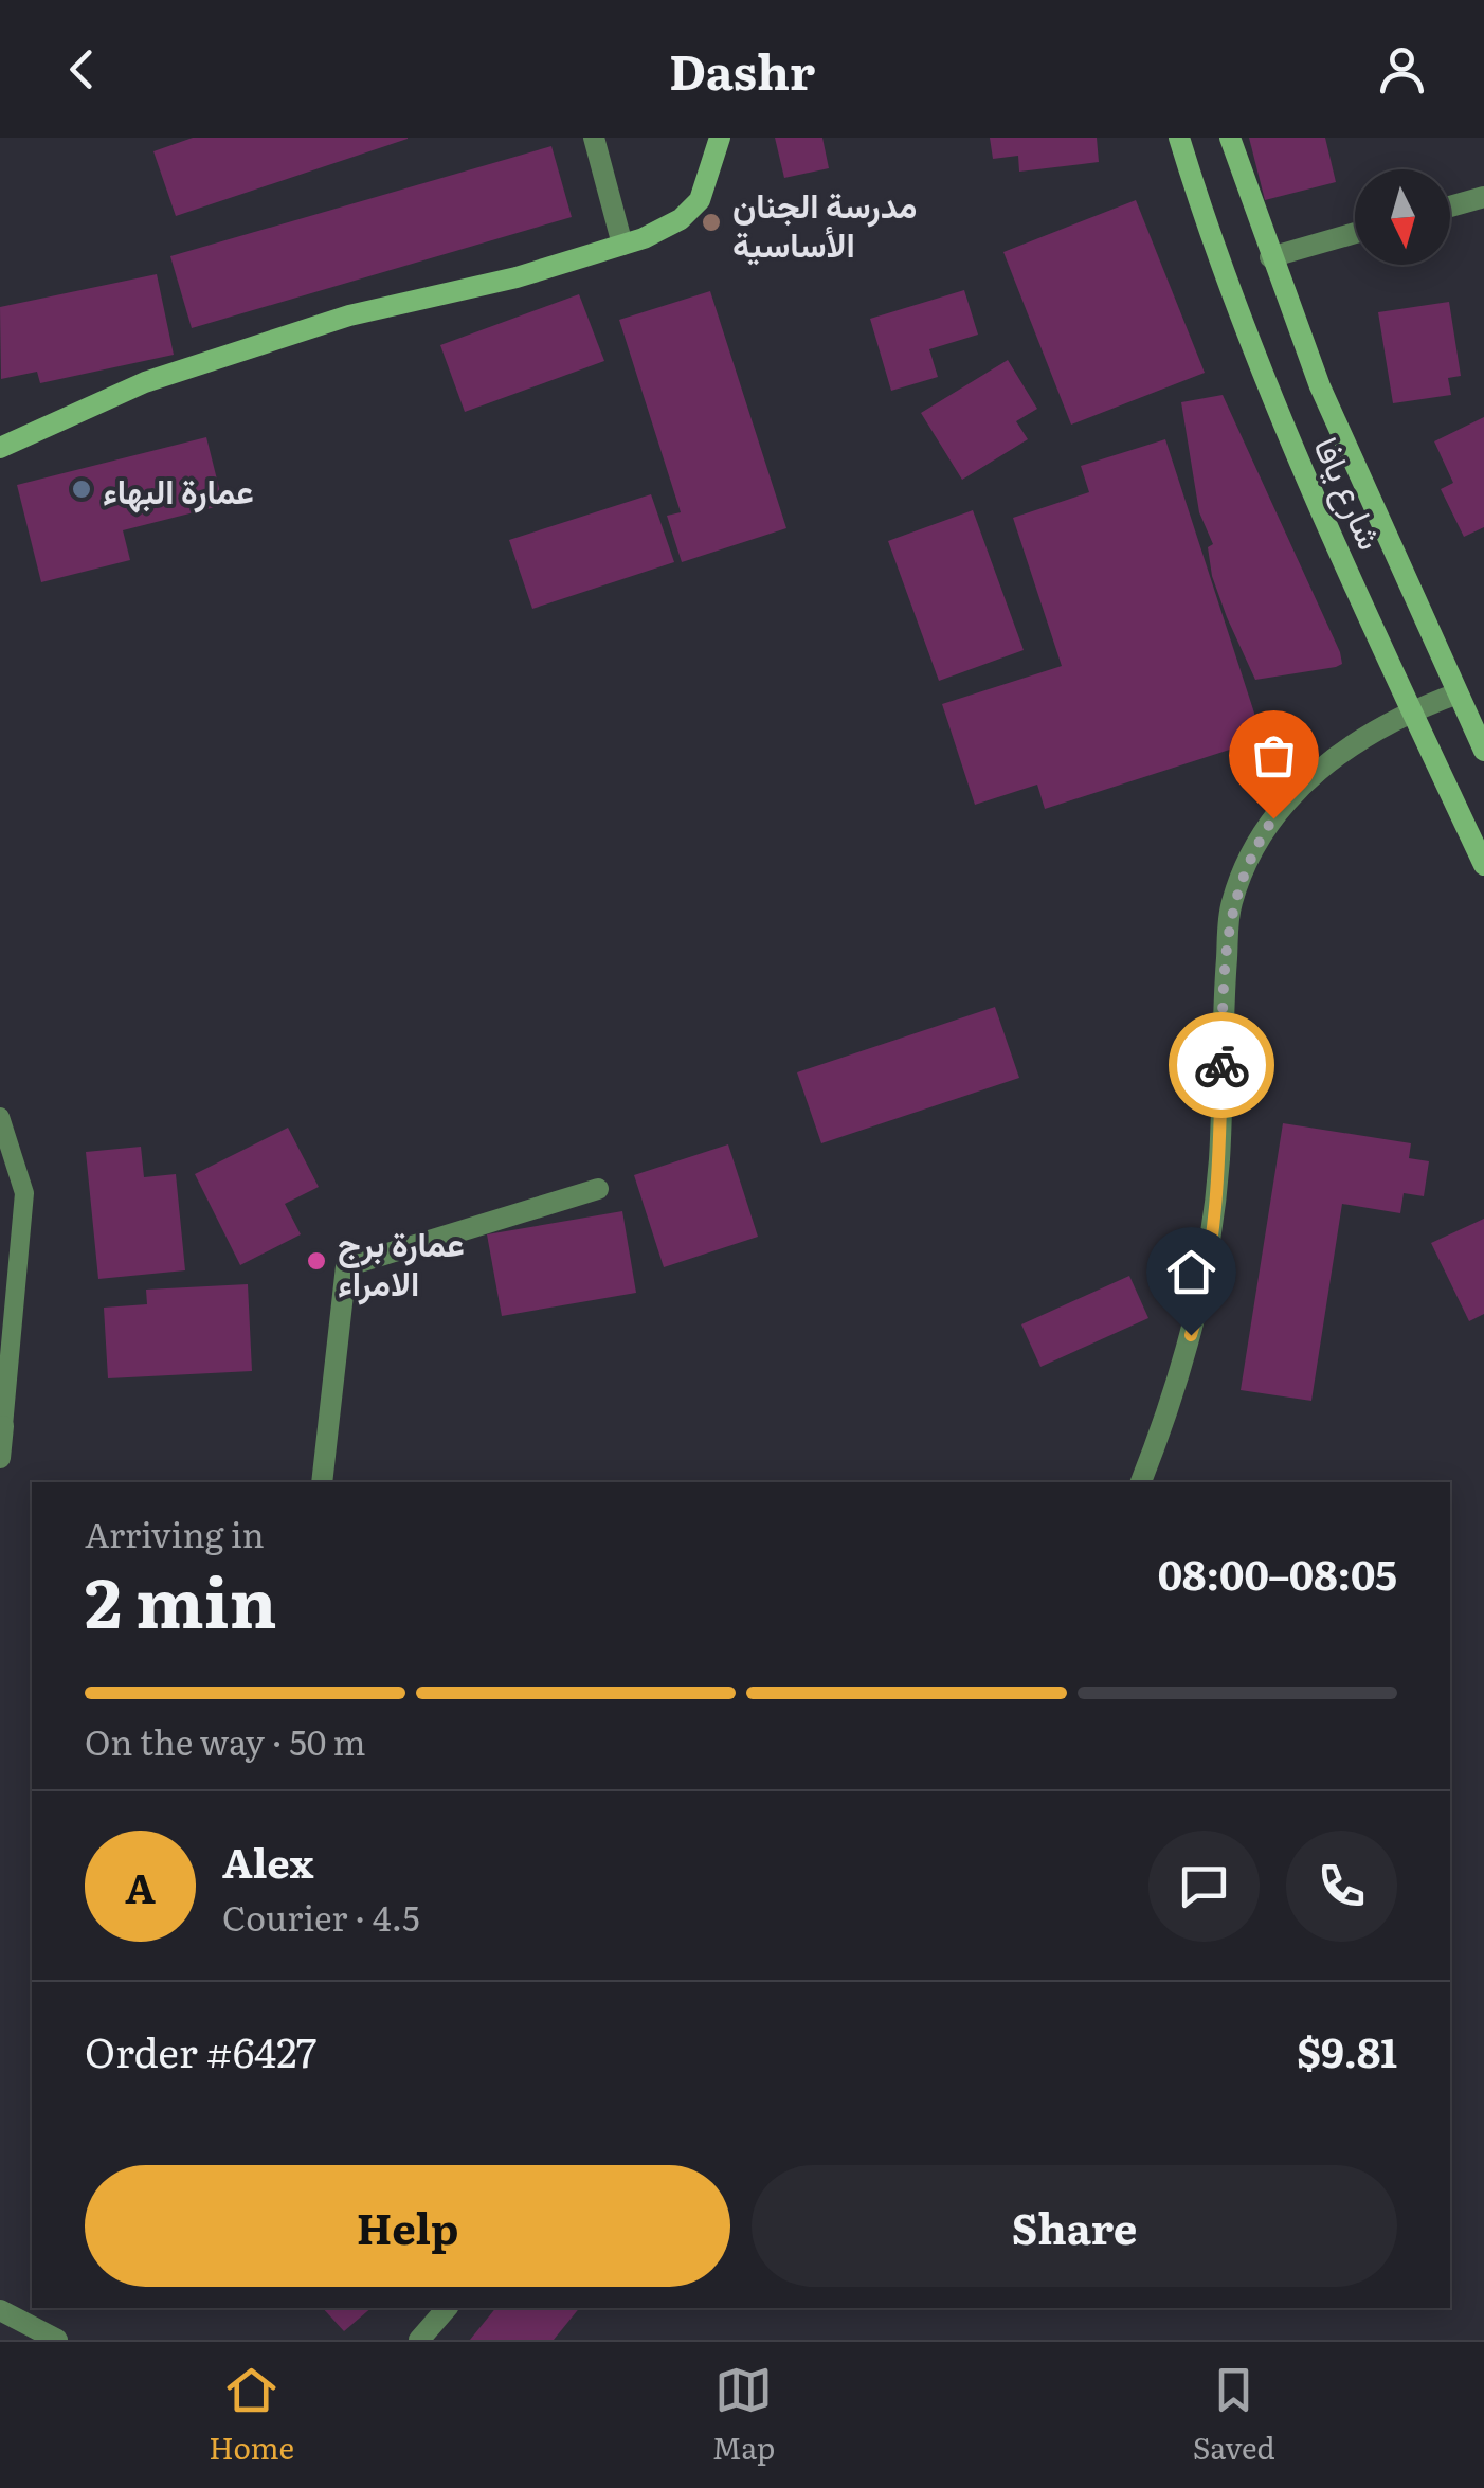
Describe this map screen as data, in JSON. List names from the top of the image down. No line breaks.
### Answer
{"streets":{"street":["شارع يافا"]},"places":["مدرسة الجنان الأساسية","عمارة البهاء","عمارة برج الامراء"],"north":"bottom","page":{"header":"Dashr","heading":["2 min","Arriving in","08:00–08:05"],"panel":["Alex","Courier · 4.5","Order #6427","$9.81"],"bar":"On the way · 50 m","round":"A","buttons":["Help","Share"],"tabs":["Home","Map","Saved"]}}
